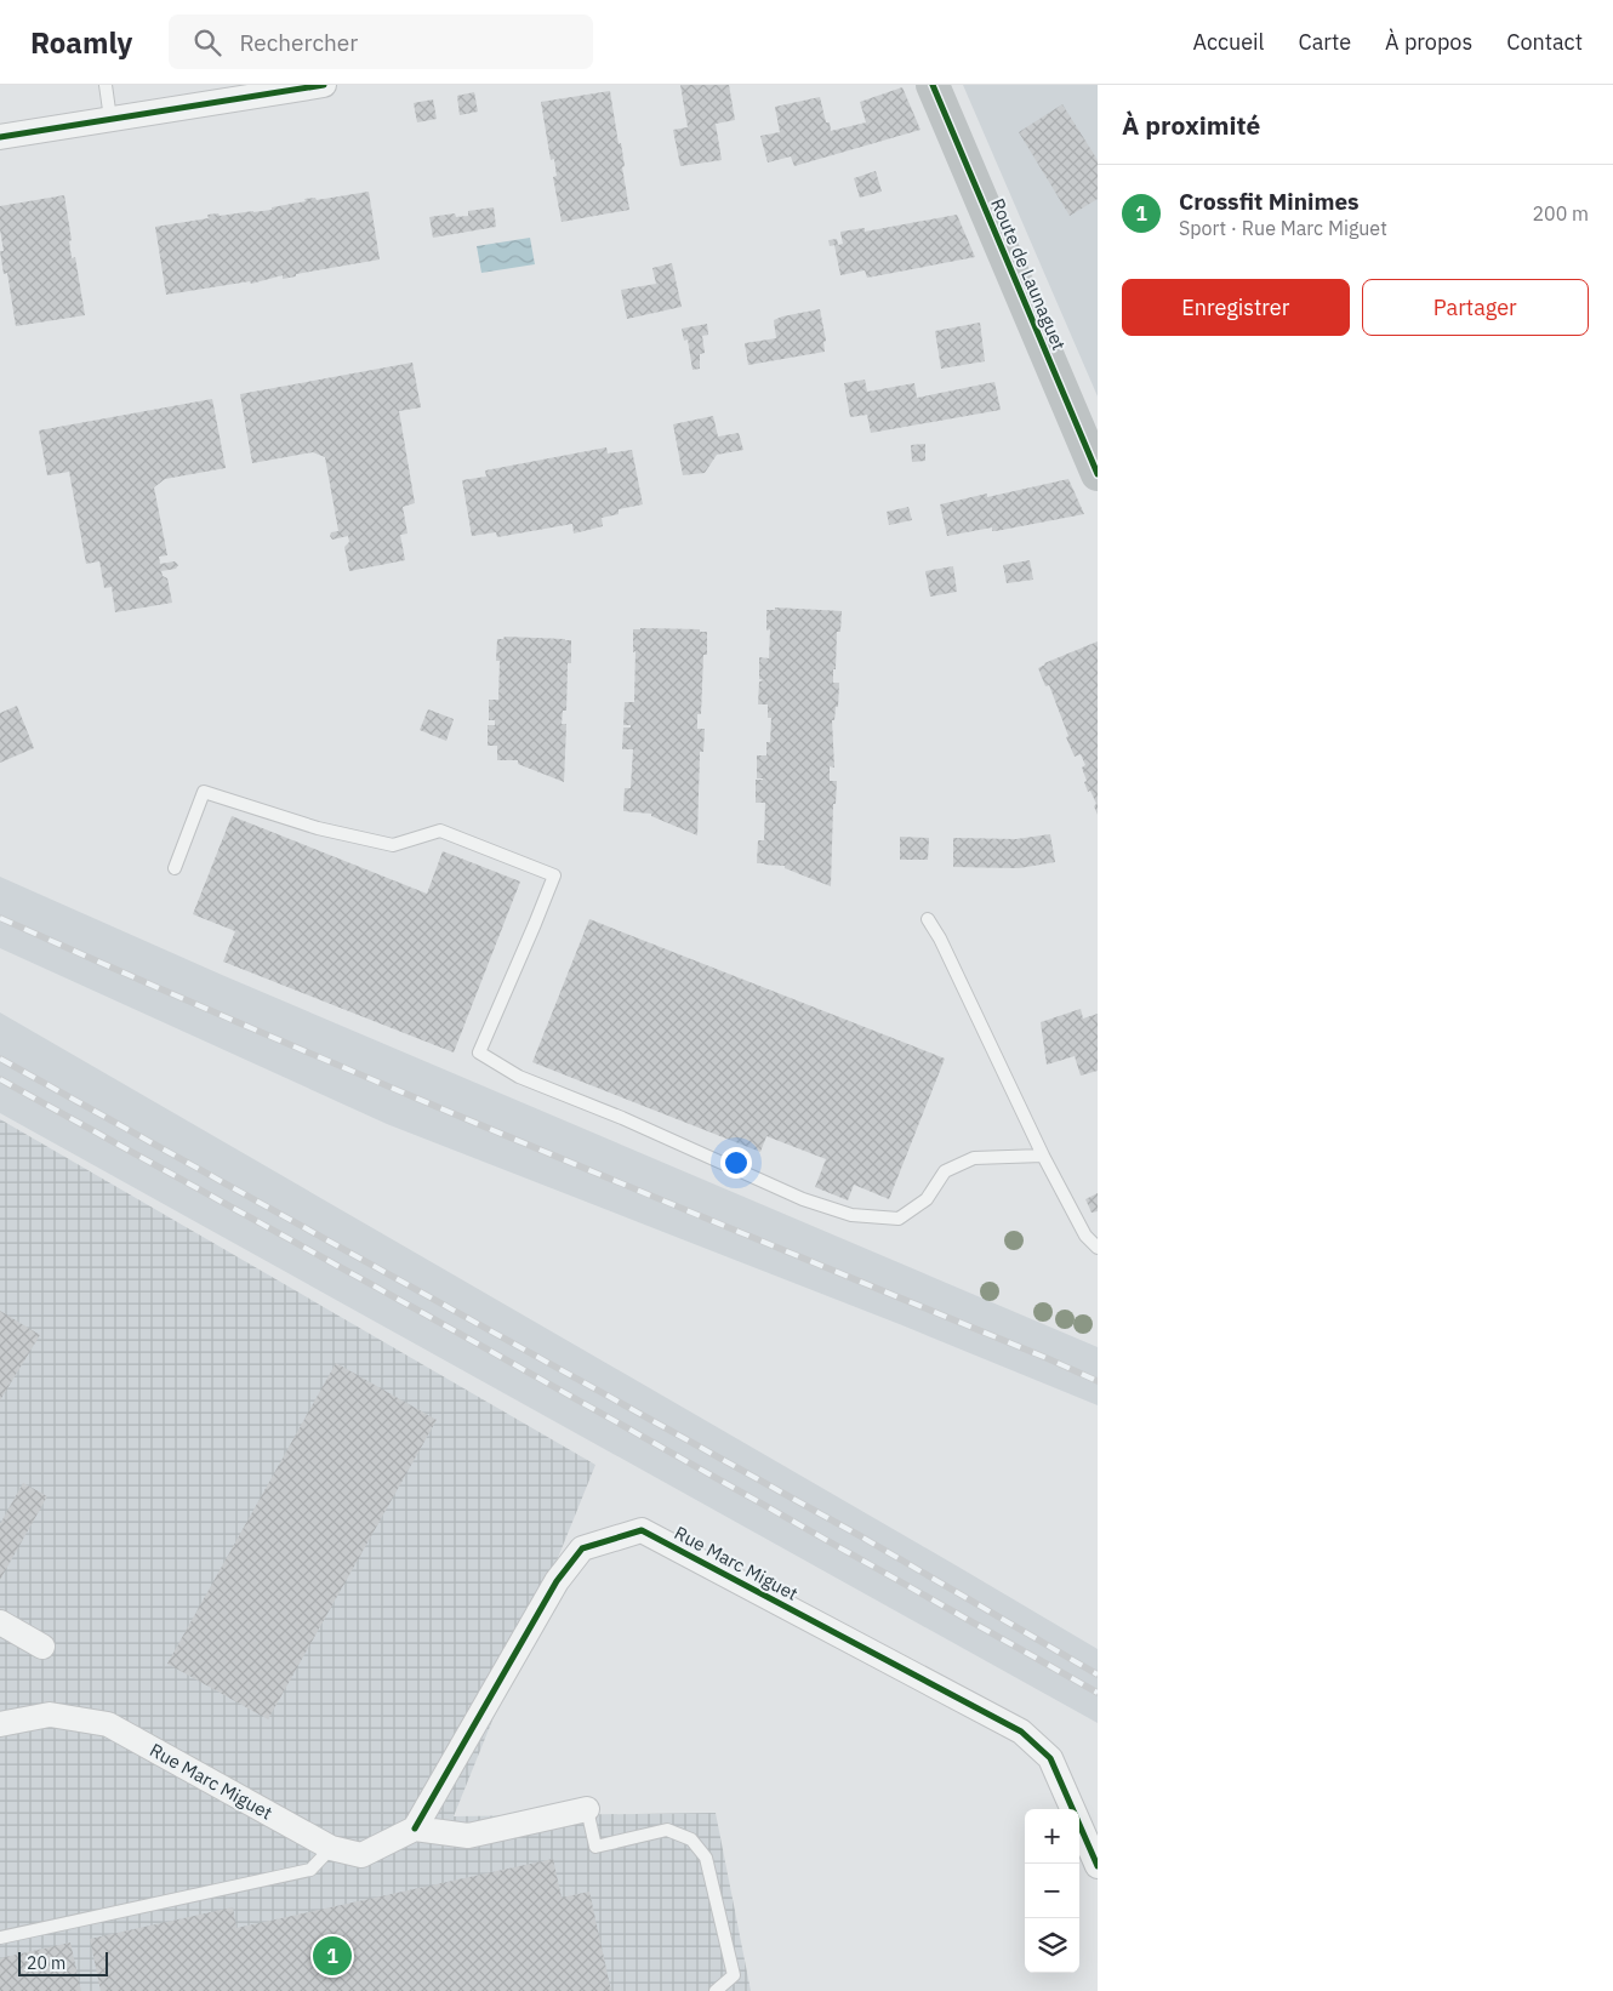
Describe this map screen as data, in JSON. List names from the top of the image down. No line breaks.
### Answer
{"streets":{"main road":["Route de Launaguet"],"street":["Rue Marc Miguet"]},"scale_bar":"20 m","page":{"header":"Roamly","search":"Rechercher","nav":["Accueil","Carte","À propos","Contact"],"heading":"À proximité","list":[{"mark":"1","name":"Crossfit Minimes","note":"Sport · Rue Marc Miguet","value":"200 m"}],"buttons":["Enregistrer","Partager"],"map_buttons":["+","−"],"pins":"1","scale":"20 m"}}
